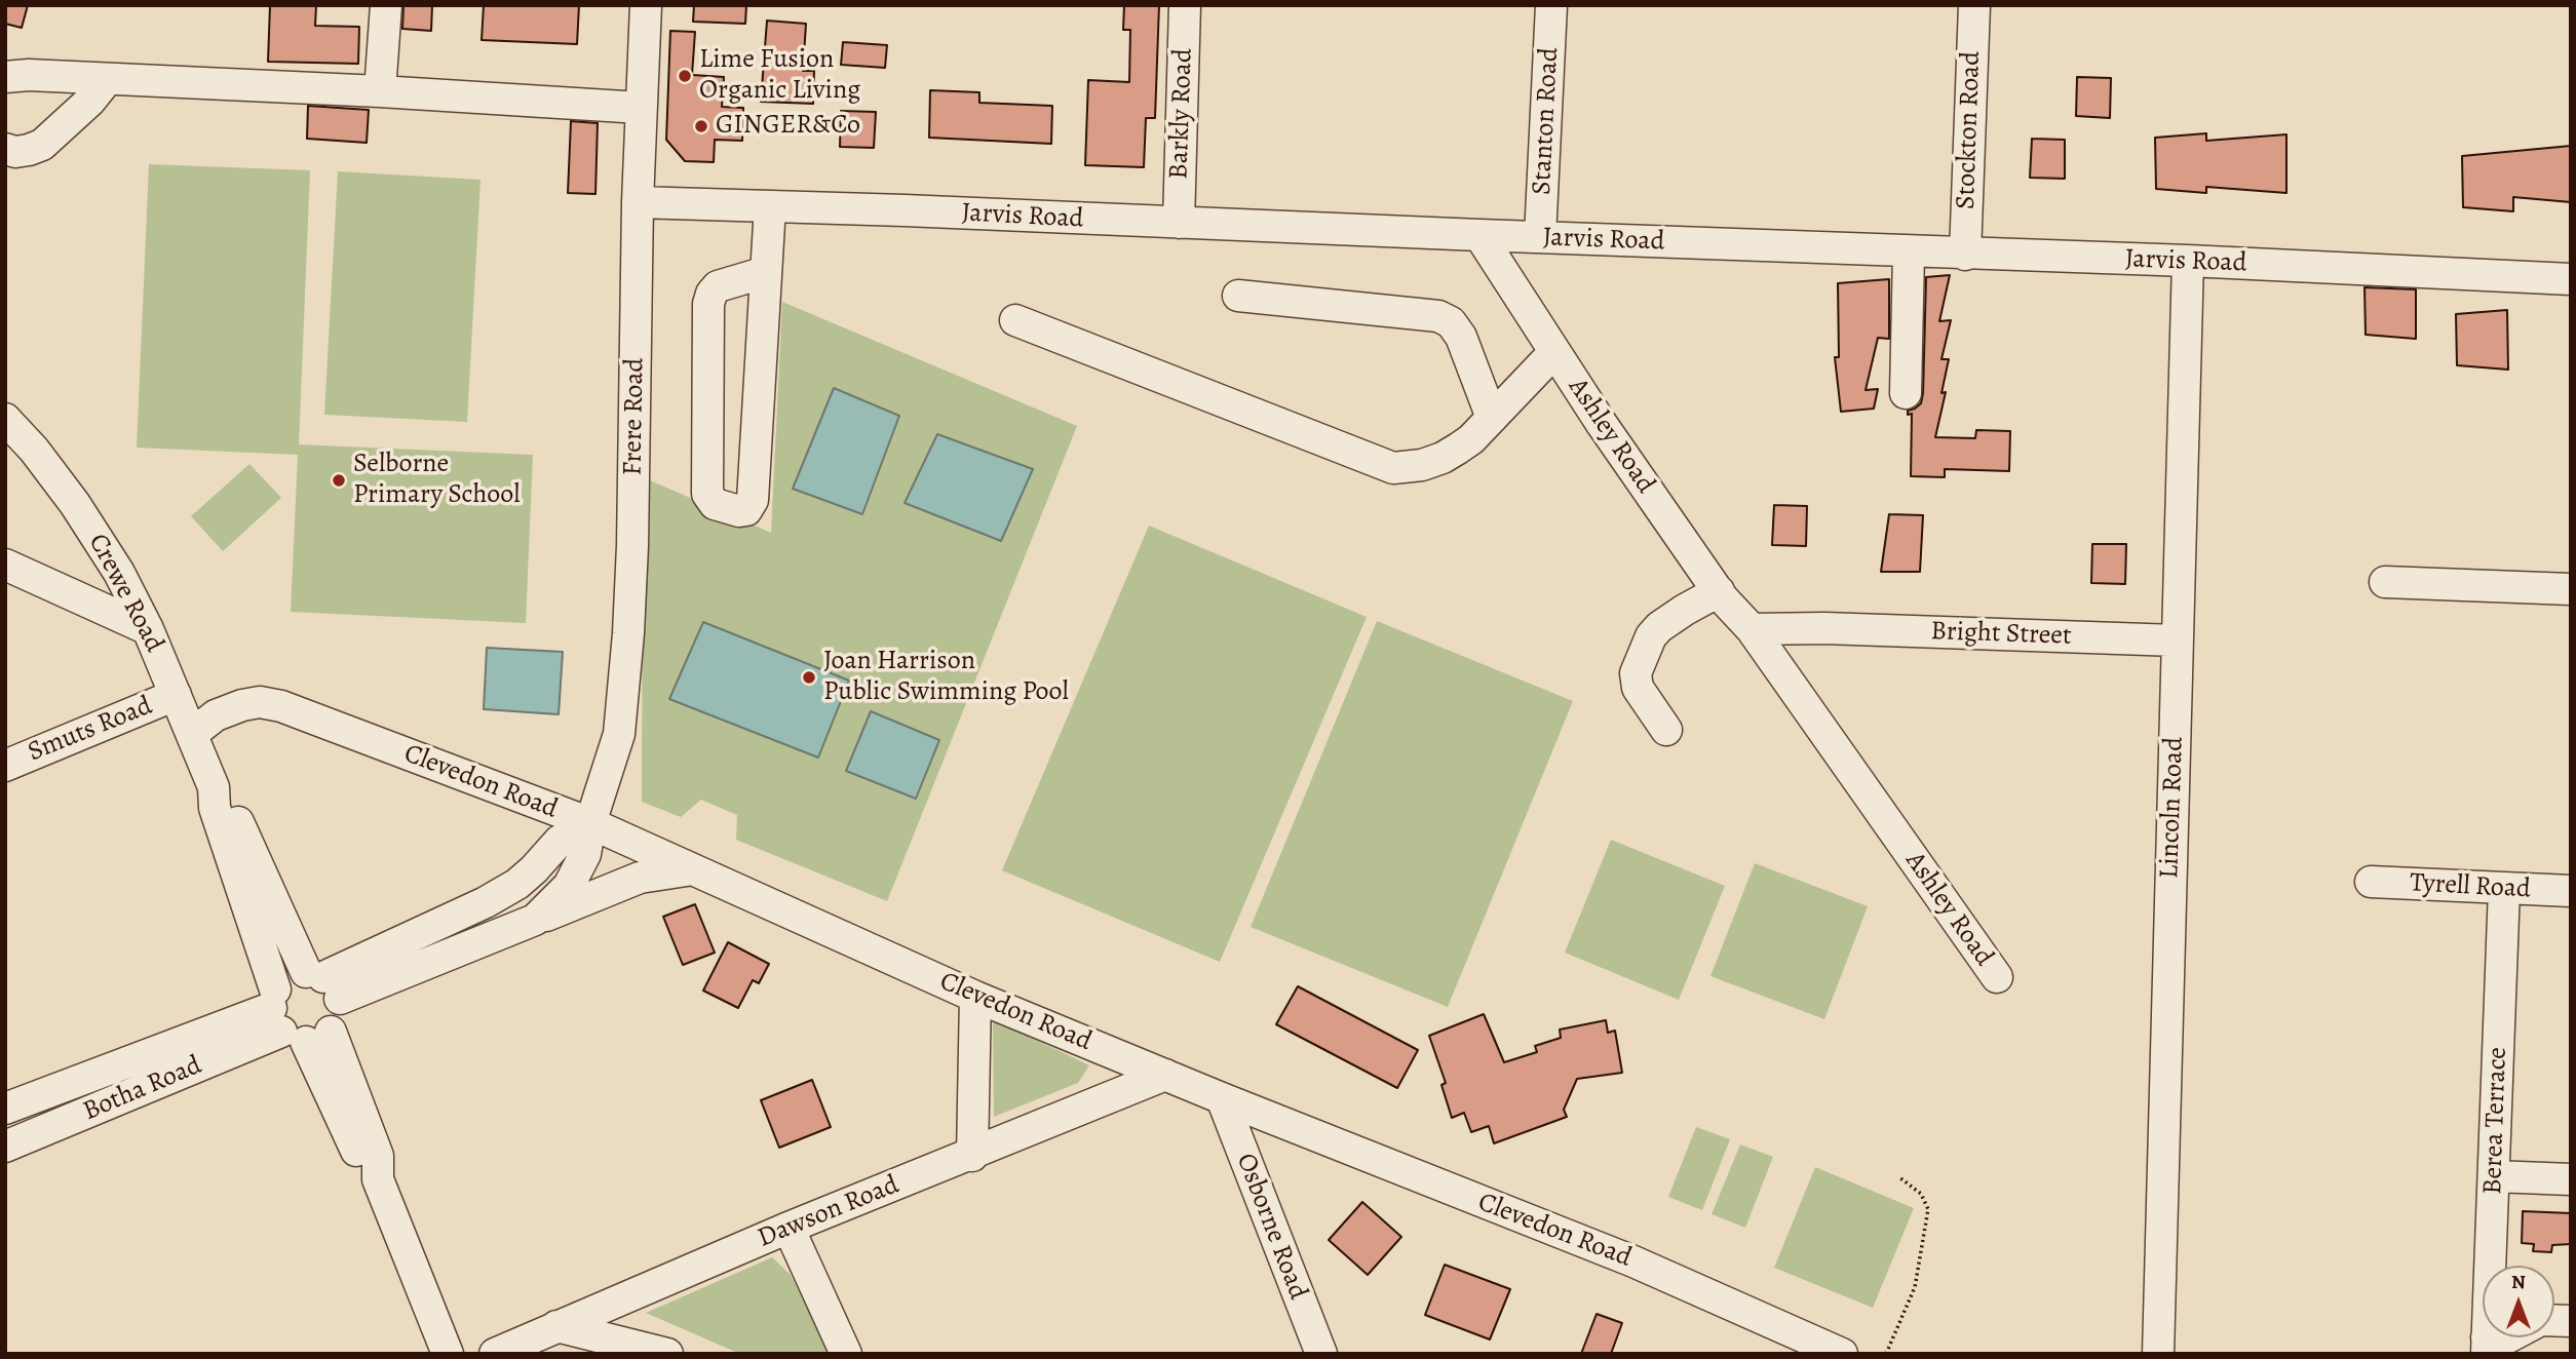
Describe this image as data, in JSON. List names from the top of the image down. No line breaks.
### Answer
{"streets":{"street":["Barkly Road","Stanton Road","Stockton Road","Jarvis Road","Frere Road","Ashley Road","Crewe Road","Bright Street","Smuts Road","Clevedon Road","Lincoln Road","Tyrell Road","Botha Road","Berea Terrace","Dawson Road","Osborne Road"]},"crossings":[["Barkly Road","Jarvis Road"],["Stanton Road","Jarvis Road"],["Stockton Road","Jarvis Road"],["Jarvis Road","Frere Road"],["Jarvis Road","Ashley Road"],["Jarvis Road","Lincoln Road"],["Frere Road","Clevedon Road"],["Ashley Road","Bright Street"],["Crewe Road","Smuts Road"],["Crewe Road","Clevedon Road"],["Crewe Road","Botha Road"],["Bright Street","Lincoln Road"],["Clevedon Road","Dawson Road"],["Clevedon Road","Osborne Road"],["Tyrell Road","Berea Terrace"]],"places":["Lime Fusion Organic Living","GINGER&Co","Selborne Primary School","Joan Harrison Public Swimming Pool"],"north":"top"}
